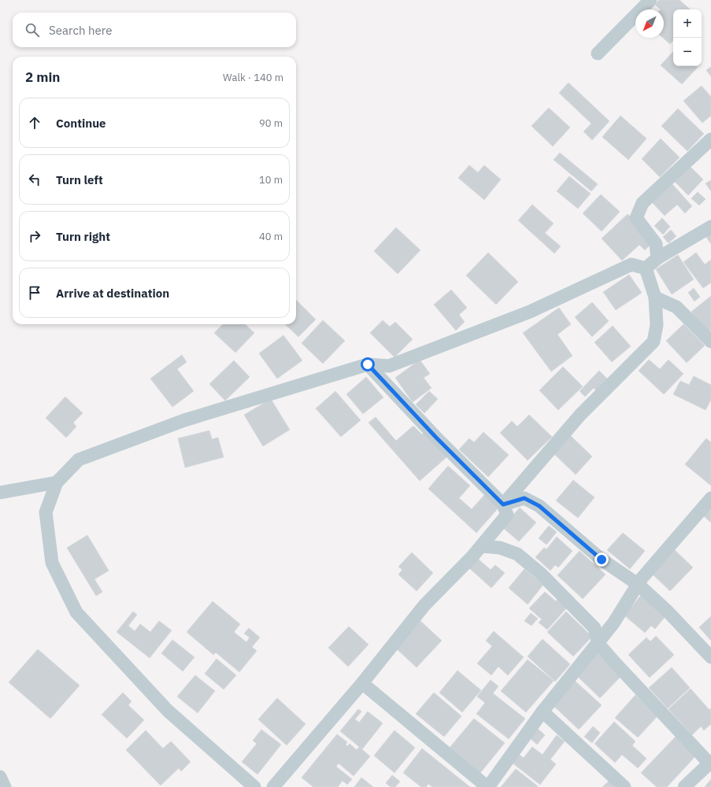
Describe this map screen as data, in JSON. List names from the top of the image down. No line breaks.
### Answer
{"north":"bottom left","page":{"map_buttons":["+","−"],"search":"Search here","heading":["2 min","Walk · 140 m"],"list":[["Continue","90 m"],["Turn left","10 m"],["Turn right","40 m"],"Arrive at destination"]}}
